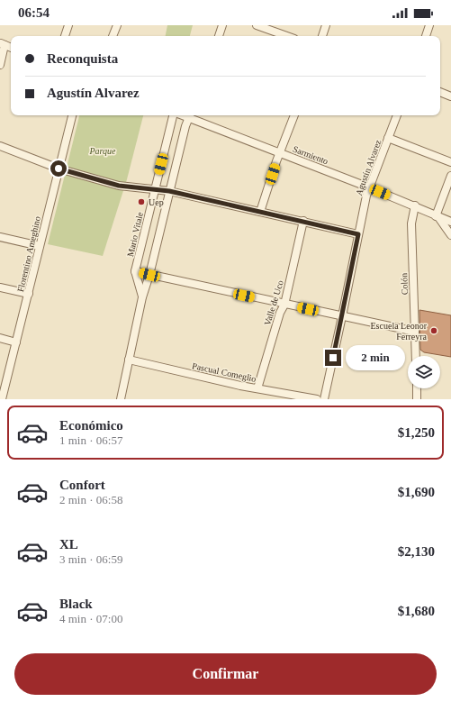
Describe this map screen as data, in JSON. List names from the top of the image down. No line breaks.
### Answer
{"streets":{"street":["Sarmiento","Agustín Alvarez","Mario Vitale","Florentino Ameghino","Colón","Valle de Uco","Pascual Comeglio"]},"crossings":[["Sarmiento","Agustín Alvarez"],["Sarmiento","Mario Vitale"],["Sarmiento","Colón"],["Mario Vitale","Pascual Comeglio"],["Valle de Uco","Pascual Comeglio"]],"parks":["Parque"],"places":["Uep","Escuela Leonor Ferreyra"],"page":{"status":"06:54","banner":["Reconquista","Agustín Alvarez"],"bubble":"2 min","list":[{"name":"Económico","note":"1 min · 06:57","value":"$1,250"},{"name":"Confort","note":"2 min · 06:58","value":"$1,690"},{"name":"XL","note":"3 min · 06:59","value":"$2,130"},{"name":"Black","note":"4 min · 07:00","value":"$1,680"}],"buttons":"Confirmar"}}
